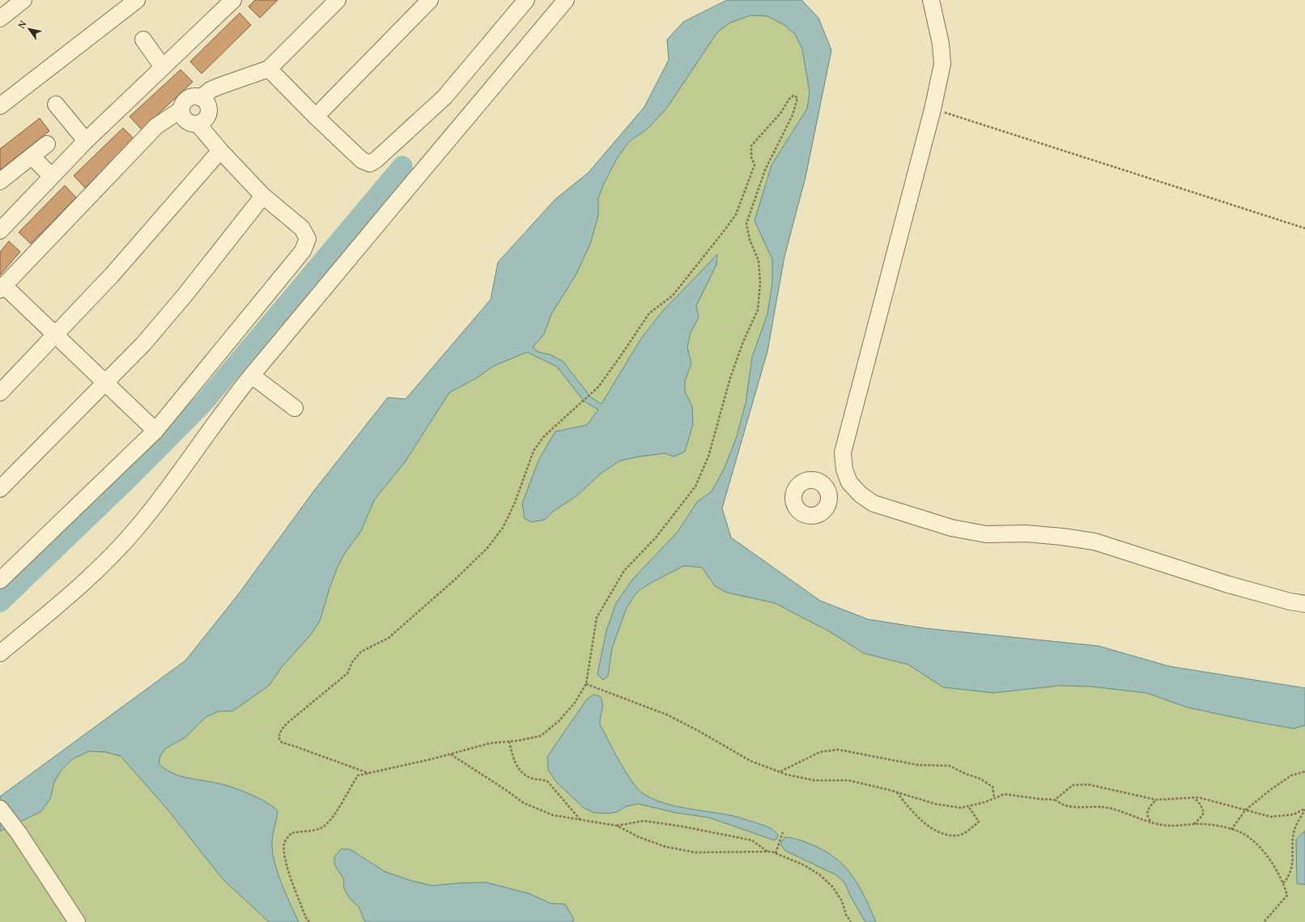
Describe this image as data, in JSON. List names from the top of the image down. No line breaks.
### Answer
{"north":"top left"}
